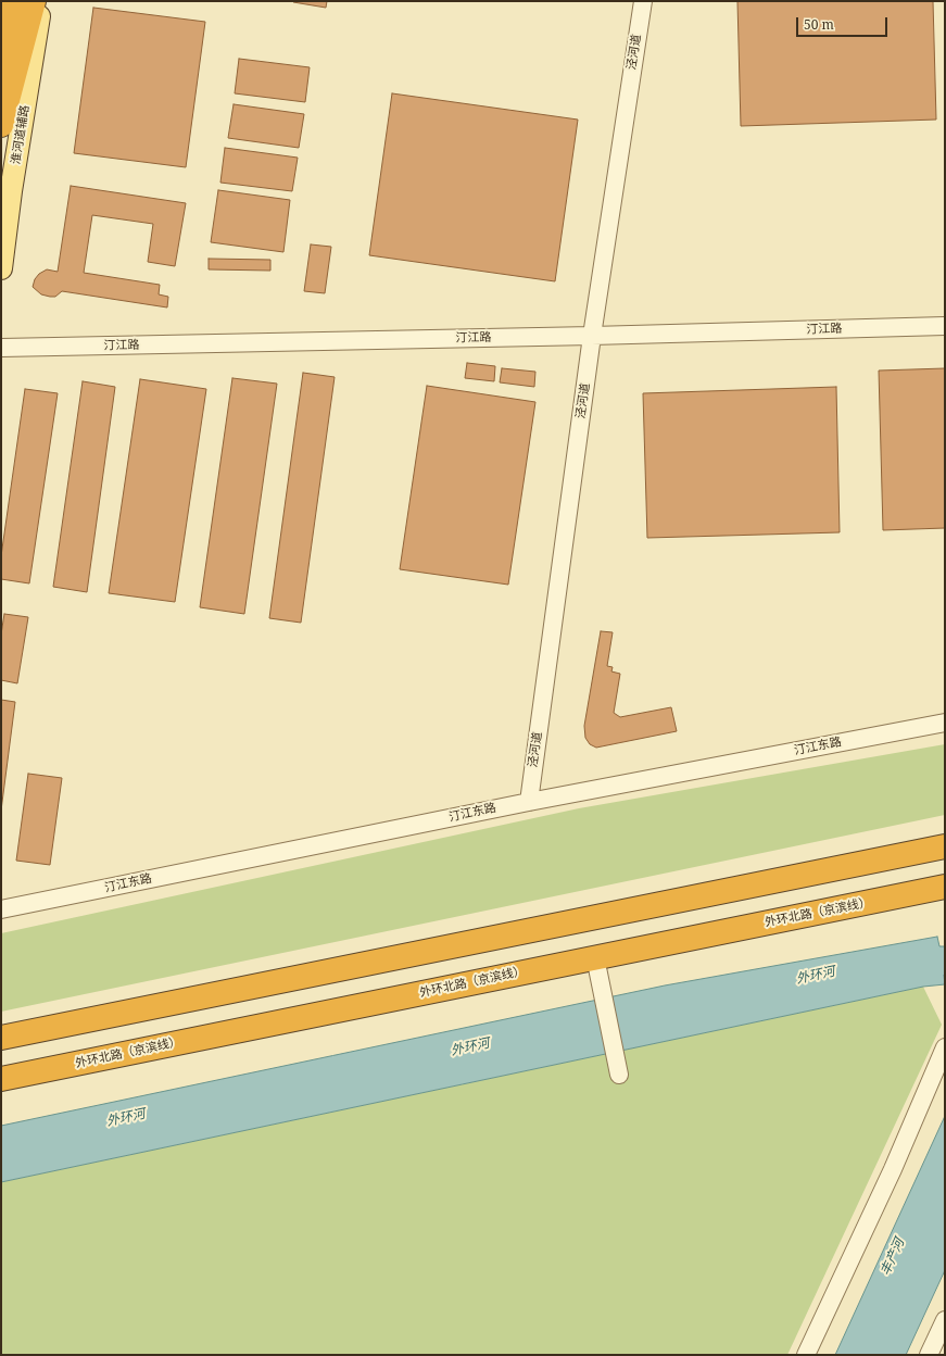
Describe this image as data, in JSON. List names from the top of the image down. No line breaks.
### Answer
{"streets":{"highway":["外环北路（京滨线）"],"main road":["淮河道辅路"],"street":["泾河道","汀江路","汀江东路"]},"crossings":[["泾河道","汀江路"],["泾河道","汀江东路"]],"water":["外环河","丰产河"],"scale_bar":"50 m"}
